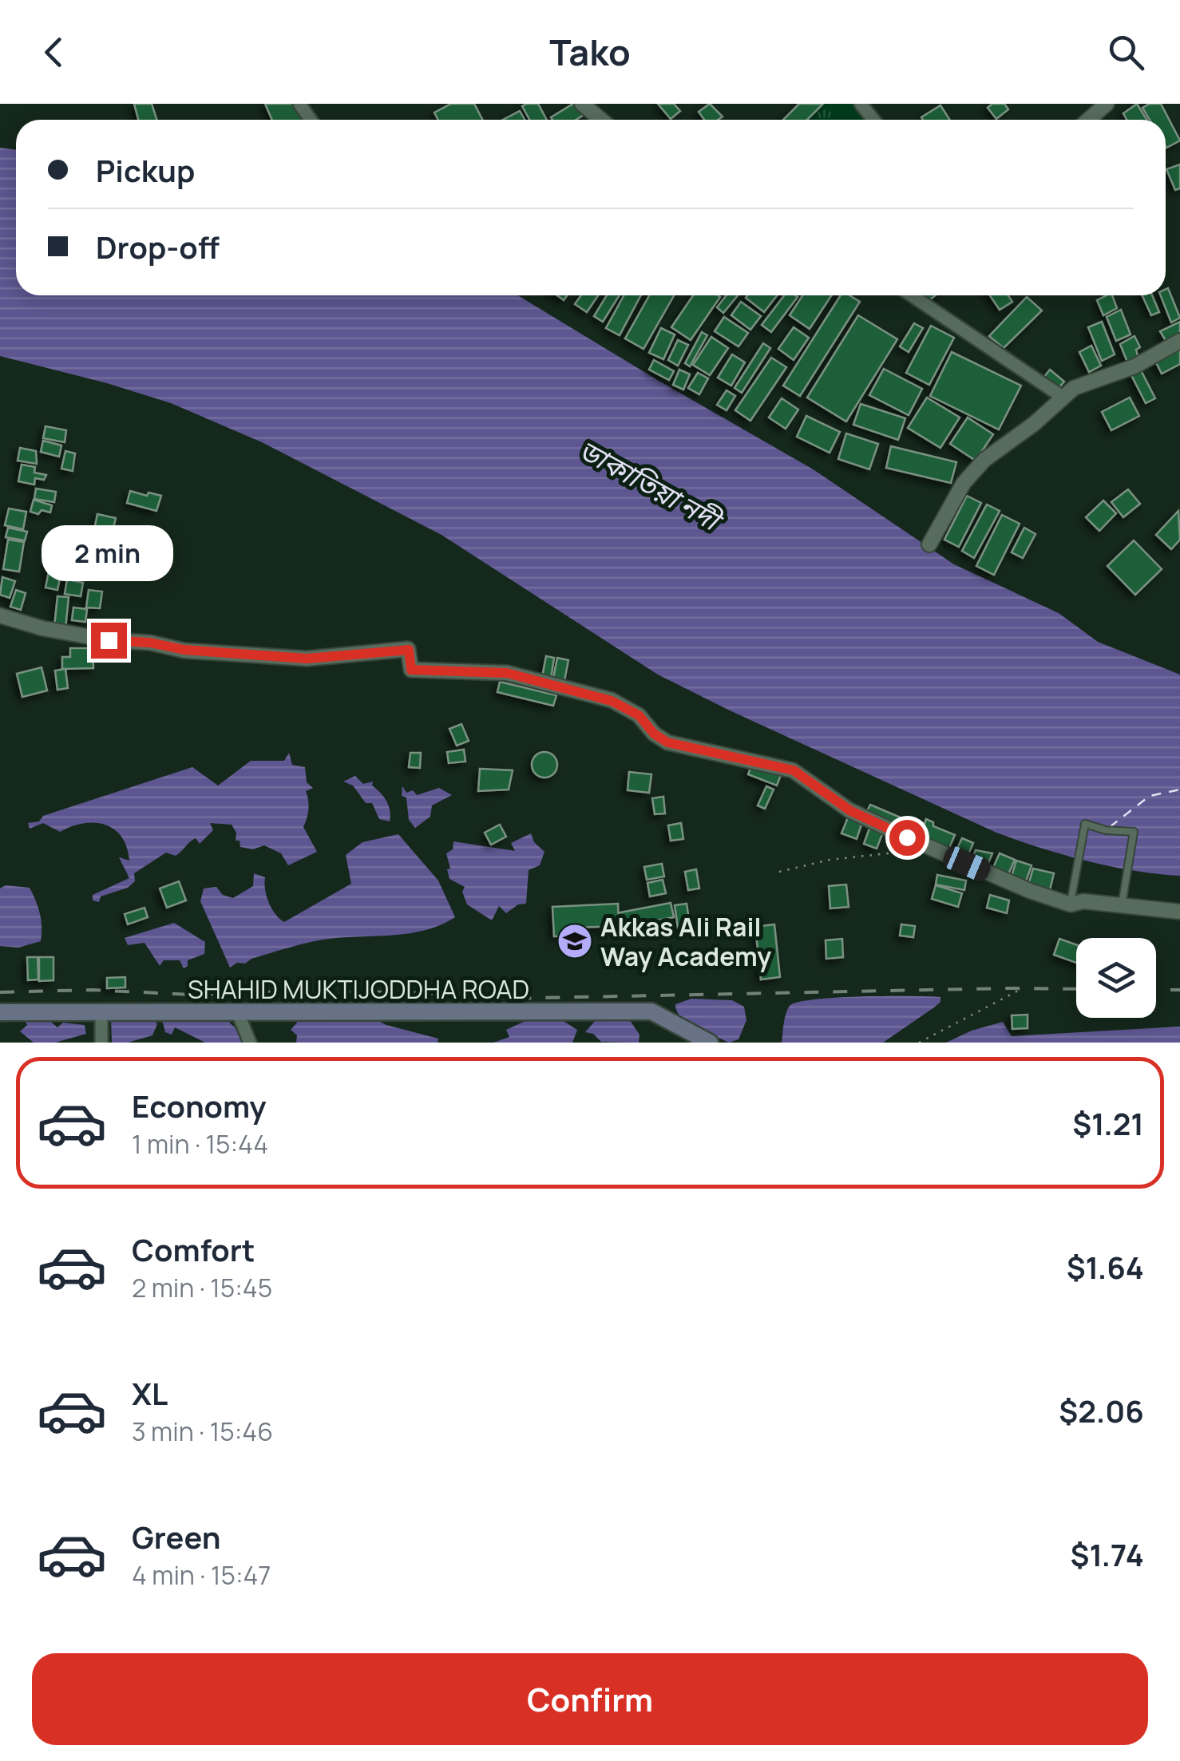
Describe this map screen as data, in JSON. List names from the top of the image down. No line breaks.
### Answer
{"streets":{"main road":["SHAHID MUKTIJODDHA ROAD"]},"water":["ডাকাতিয়া নদী"],"places":{"school or university":["Akkas Ali Rail Way Academy"]},"page":{"header":"Tako","banner":["Pickup","Drop-off"],"bubble":"2 min","list":[{"name":"Economy","note":"1 min · 15:44","value":"$1.21"},{"name":"Comfort","note":"2 min · 15:45","value":"$1.64"},{"name":"XL","note":"3 min · 15:46","value":"$2.06"},{"name":"Green","note":"4 min · 15:47","value":"$1.74"}],"buttons":"Confirm"}}
